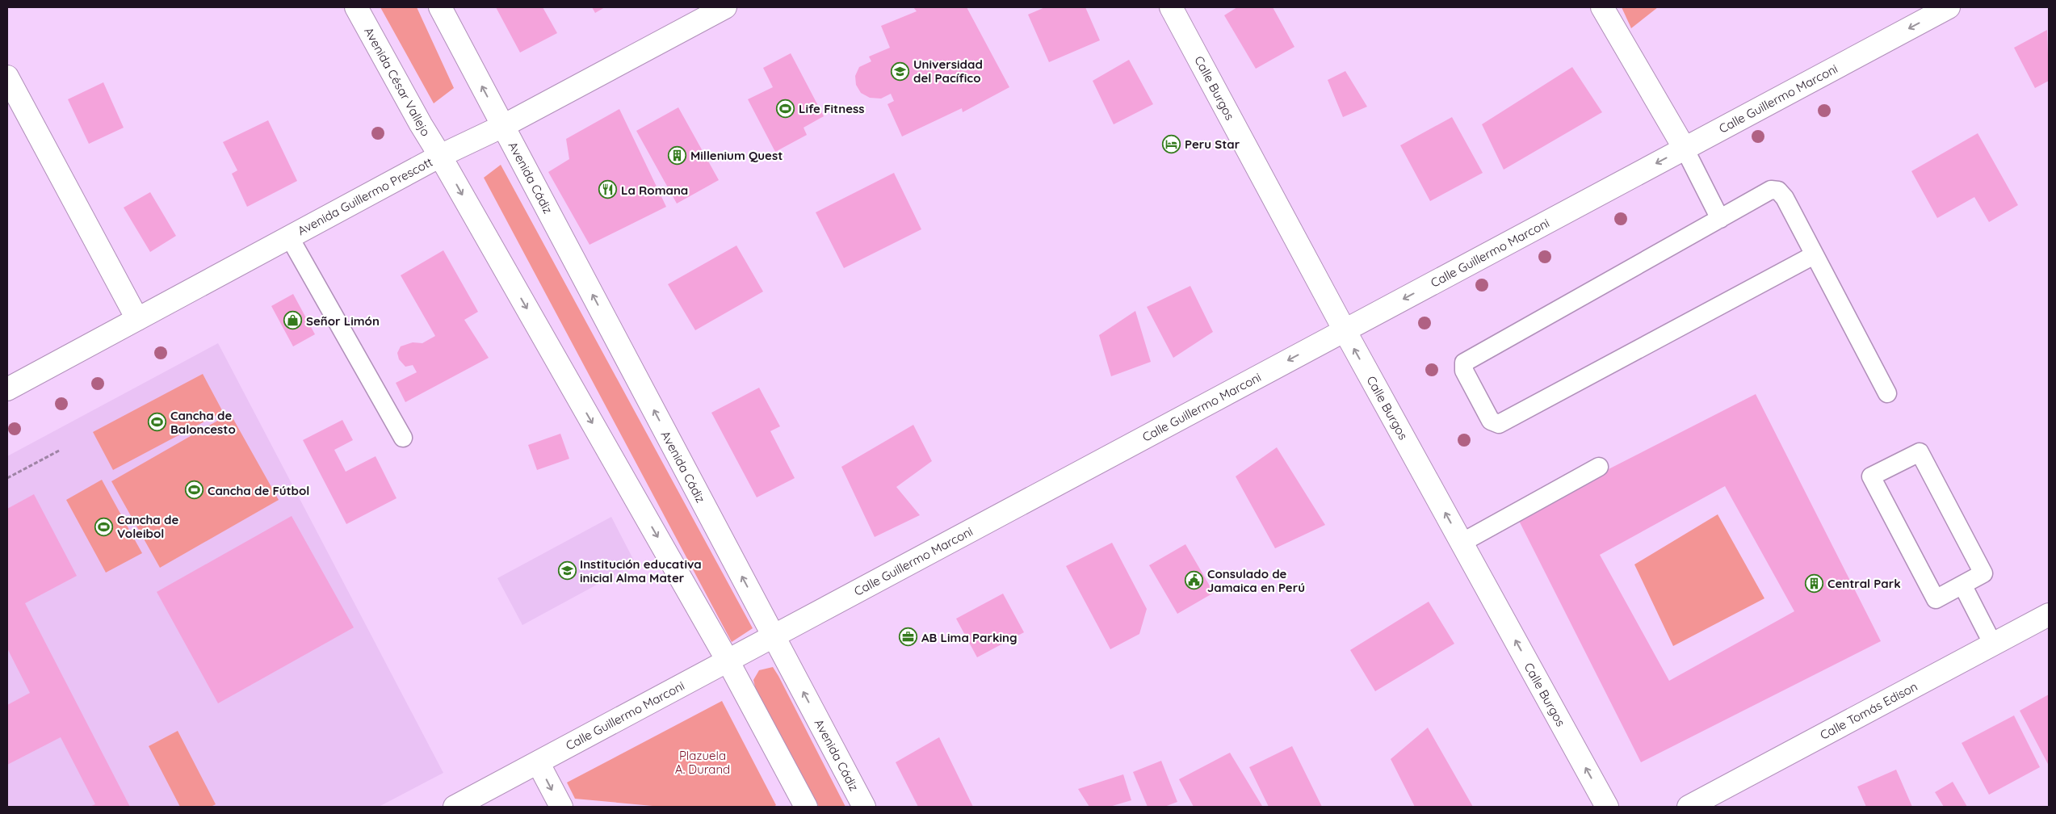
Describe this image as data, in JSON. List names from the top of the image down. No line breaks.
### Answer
{"streets":{"street":["Avenida César Vallejo","Calle Burgos","Calle Guillermo Marconi","Avenida Cádiz","Avenida Guillermo Prescott","Calle Tomás Edison"]},"crossings":[["Avenida César Vallejo","Avenida Guillermo Prescott"],["Calle Burgos","Calle Guillermo Marconi"],["Calle Guillermo Marconi","Avenida Cádiz"],["Avenida Cádiz","Avenida Guillermo Prescott"]],"one_way":["Calle Burgos","Calle Guillermo Marconi"],"parks":["Plazuela A. Durand"],"places":{"school or university":["Universidad del Pacífico","Institución educativa inicial Alma Mater"],"sports":["Life Fitness","Cancha de Baloncesto","Cancha de Fútbol","Cancha de Voleibol"],"hotel":["Peru Star"],"building":["Millenium Quest","Central Park"],"restaurant":["La Romana"],"shop":["Señor Limón"],"public building":["Consulado de Jamaica en Perú"],"office":["AB Lima Parking"]}}
